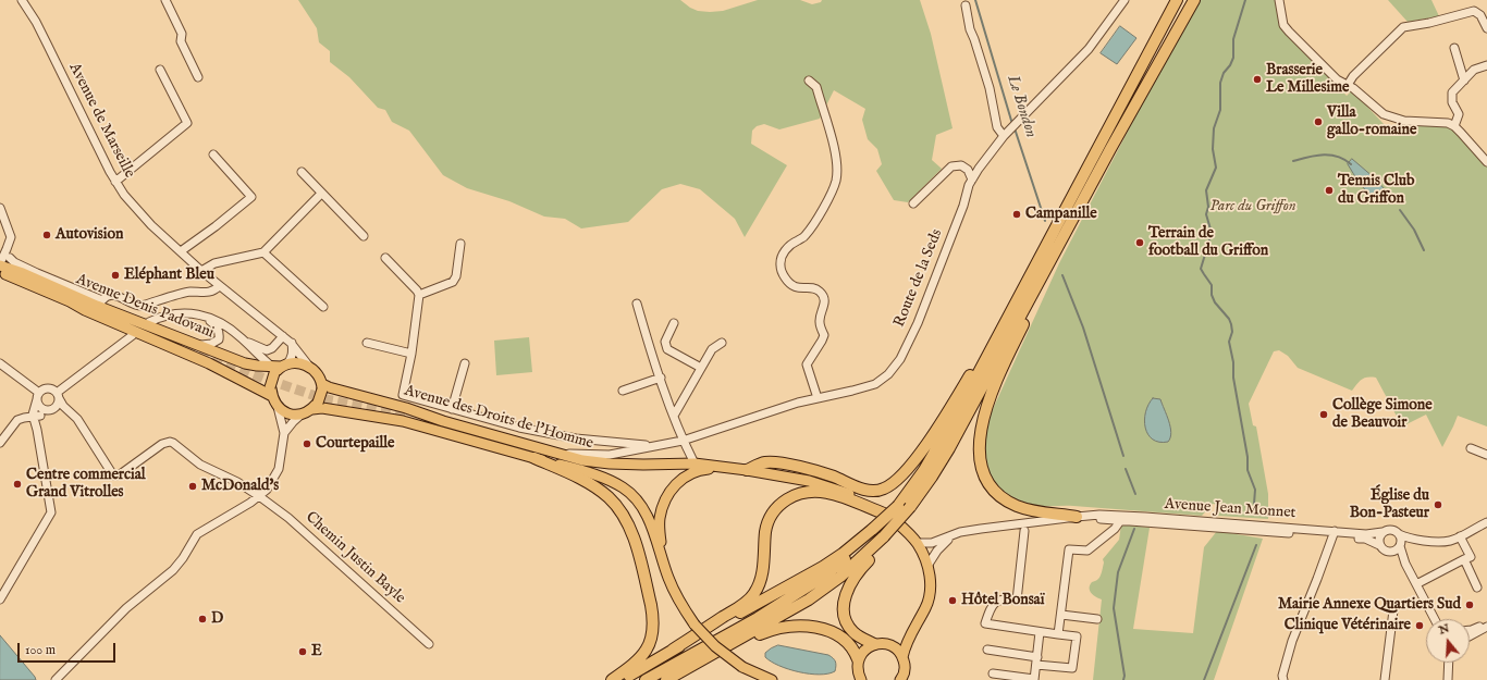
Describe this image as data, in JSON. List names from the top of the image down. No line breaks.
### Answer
{"streets":{"main road":["Avenue Denis Padovani","Avenue des Droits de l'Homme"],"street":["Avenue de Marseille","Route de la Seds","Avenue Jean Monnet","Chemin Justin Bayle"]},"crossings":[["Avenue de Marseille","Avenue Denis Padovani"],["Avenue de Marseille","Avenue des Droits de l'Homme"],["Route de la Seds","Avenue des Droits de l'Homme"],["Avenue Denis Padovani","Avenue des Droits de l'Homme"],["Avenue des Droits de l'Homme","Avenue Jean Monnet"]],"water":["Le Bondon"],"parks":["Parc du Griffon"],"places":["Brasserie Le Millesime","Villa gallo-romaine","Tennis Club du Griffon","Campanille","Autovision","Terrain de football du Griffon","Eléphant Bleu","Collège Simone de Beauvoir","Courtepaille","Centre commercial Grand Vitrolles","McDonald's","Église du Bon-Pasteur","Hôtel Bonsaï","Mairie Annexe Quartiers Sud","D","Clinique Vétérinaire","E"],"scale_bar":"100 m","north":"top"}
